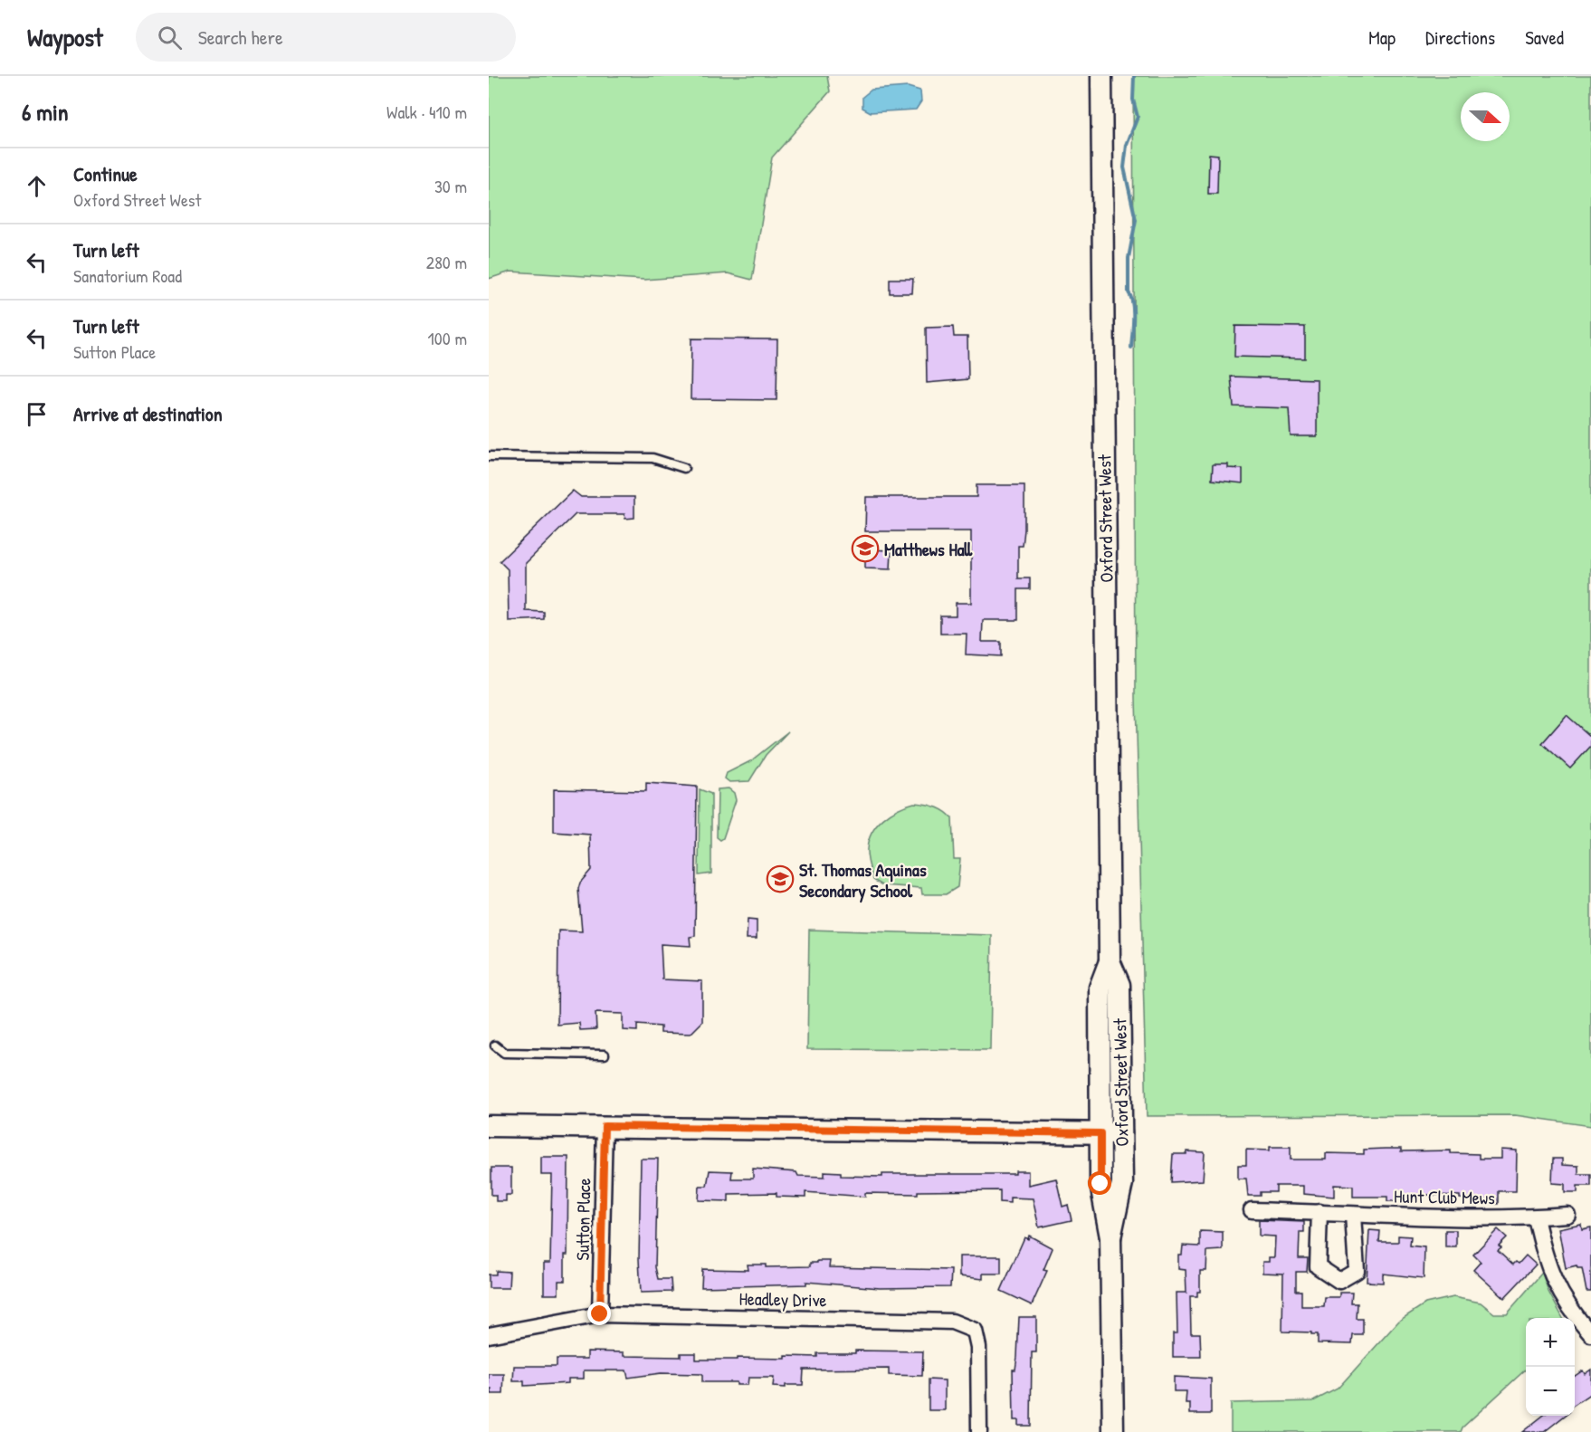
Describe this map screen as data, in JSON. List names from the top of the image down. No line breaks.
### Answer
{"streets":{"main road":["Oxford Street West"],"street":["Hunt Club Mews","Sutton Place","Headley Drive"]},"crossings":[["Sutton Place","Headley Drive"]],"places":{"school or university":["Matthews Hall","St. Thomas Aquinas Secondary School"]},"north":"right","page":{"header":"Waypost","search":"Search here","nav":["Map","Directions","Saved"],"heading":["6 min","Walk · 410 m"],"list":[["Continue","Oxford Street West","30 m"],["Turn left","Sanatorium Road","280 m"],["Turn left","Sutton Place","100 m"],"Arrive at destination"],"map_buttons":["+","−"]}}
